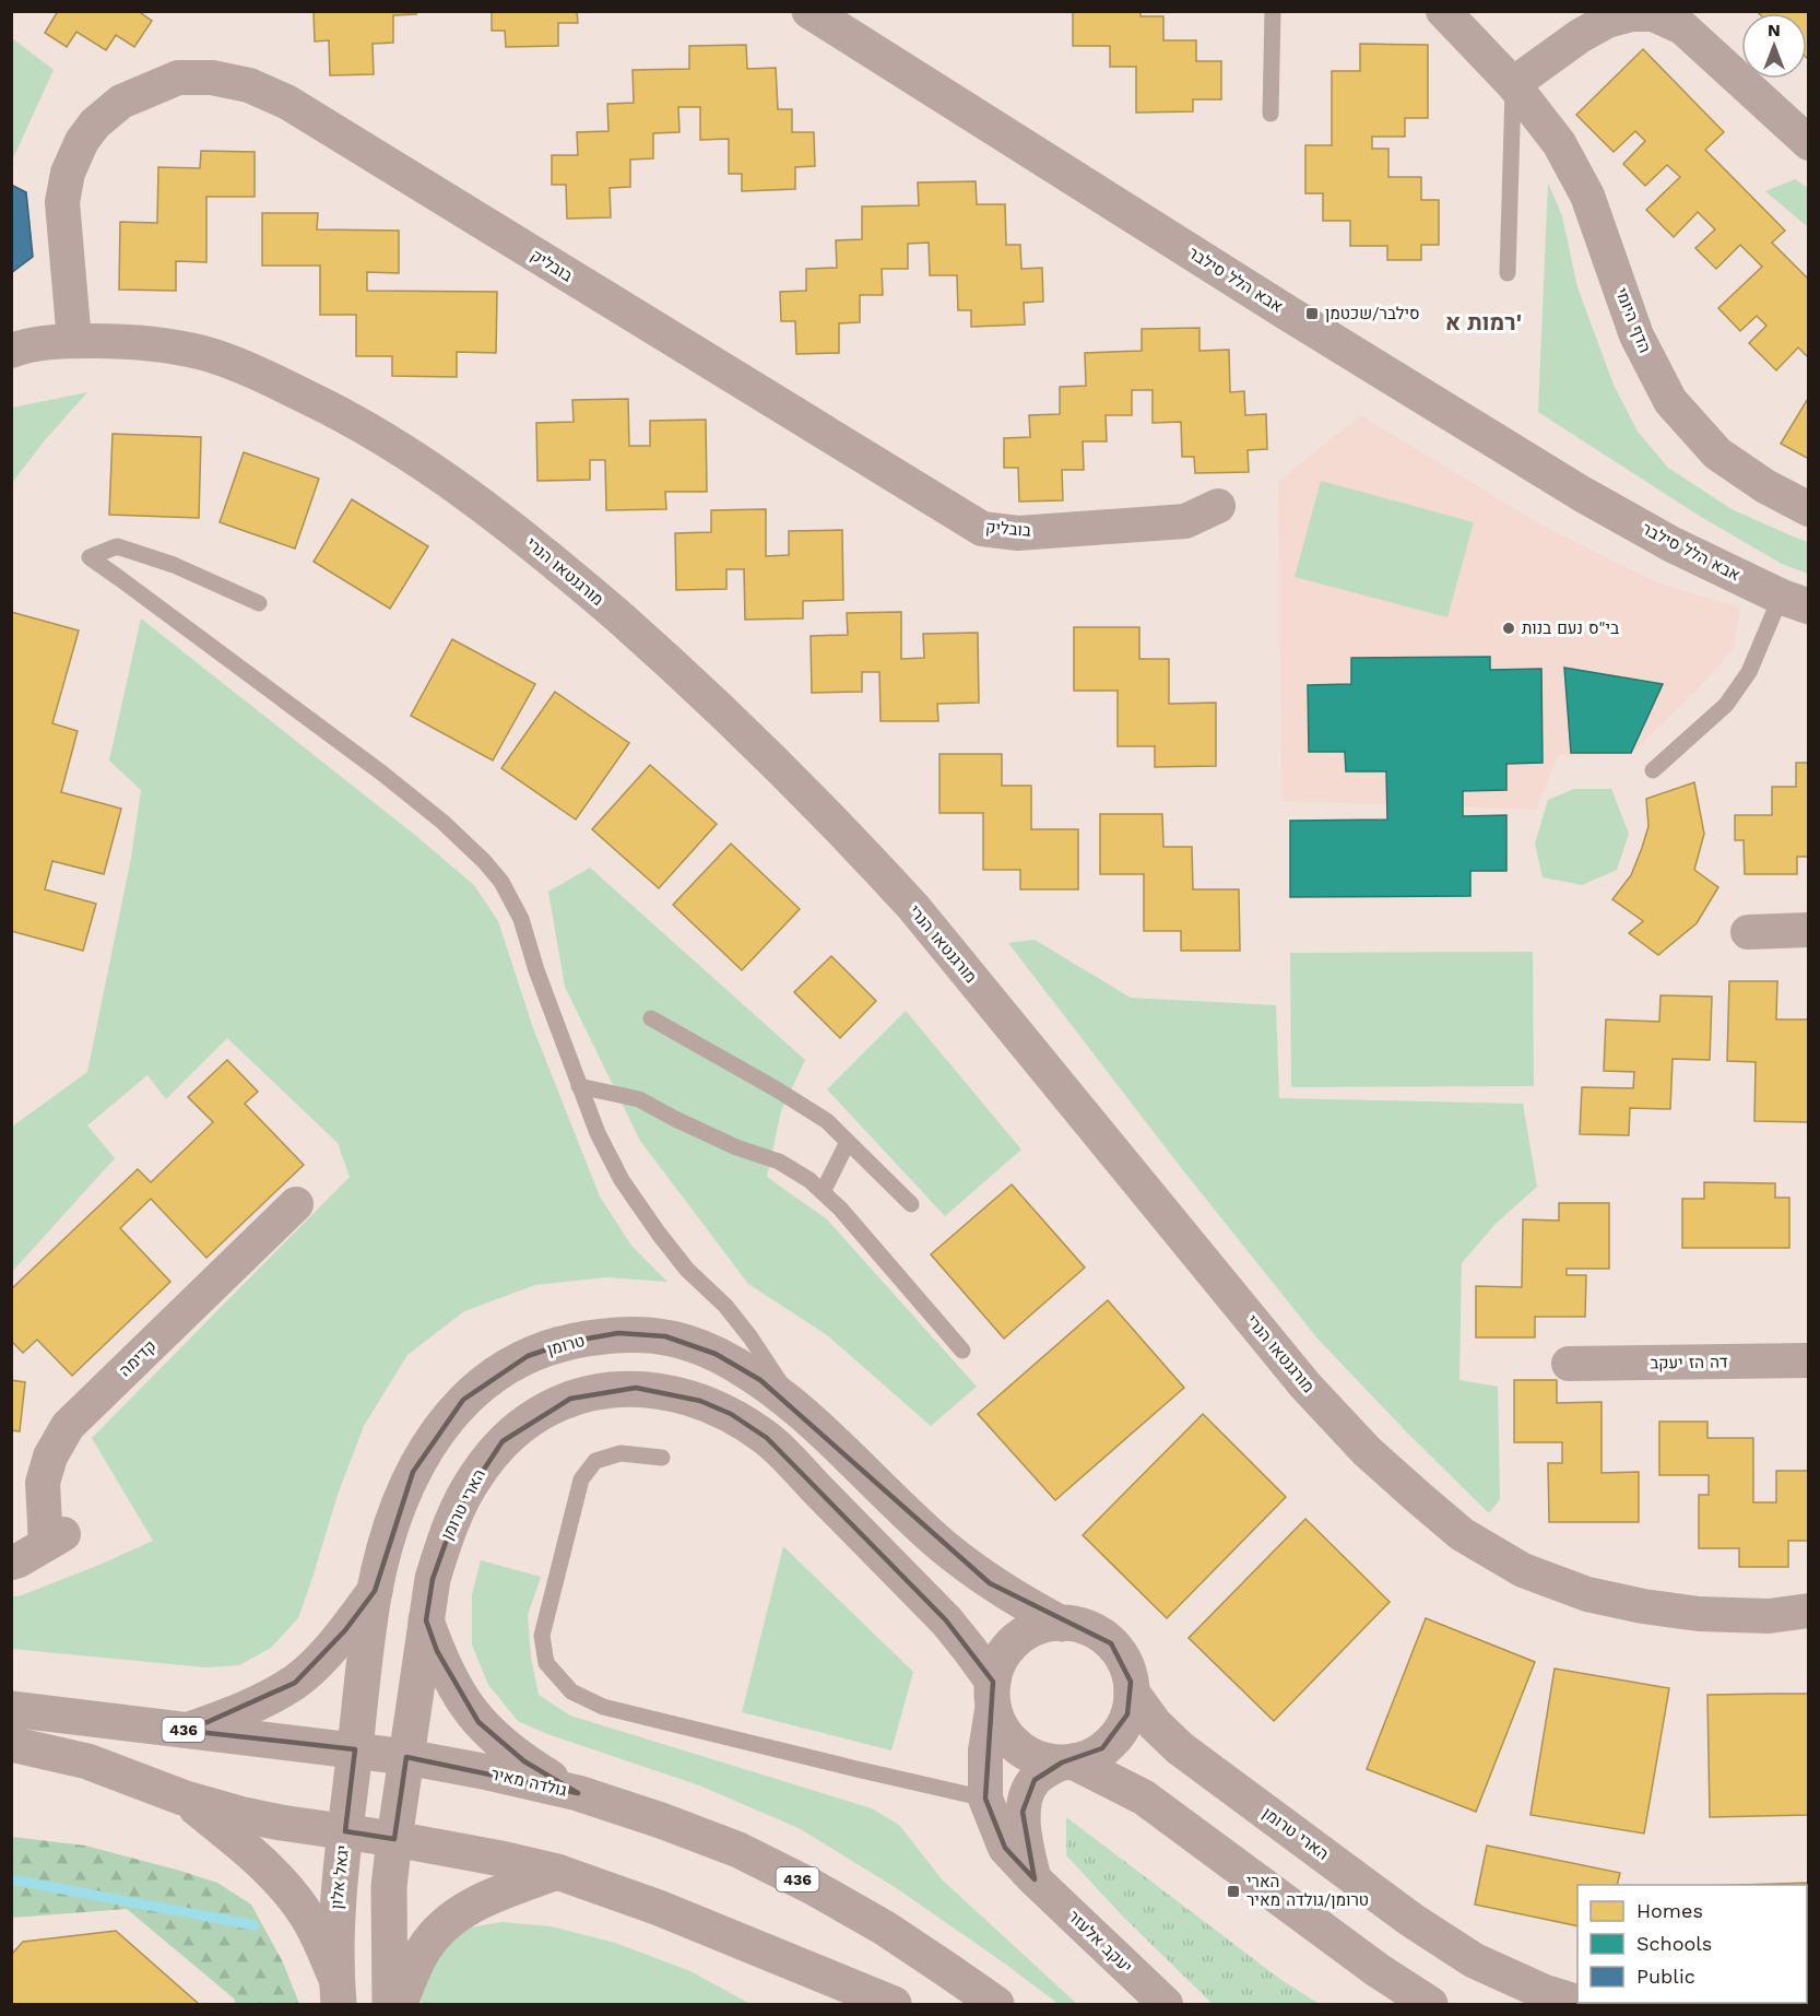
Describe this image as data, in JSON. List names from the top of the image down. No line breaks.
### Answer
{"streets":{"main road":["436","גולדה מאיר"],"street":["בובליק","אבא הלל סילבר","הדף היומי","מורגנטאו הנרי","טרומן","קדימה","דה הז יעקב","הארי טרומן","יגאל אלון","יעקב אלעזר"]},"crossings":[["בובליק","מורגנטאו הנרי"],["טרומן","הארי טרומן"],["טרומן","יעקב אלעזר"],["הארי טרומן","גולדה מאיר"],["הארי טרומן","יעקב אלעזר"],["גולדה מאיר","יגאל אלון"]],"districts":["רמות א'"],"places":{"transit":["סילבר/שכטמן","הארי טרומן/גולדה מאיר"],"other":["בי\"ס נעם בנות"]},"legend":["Homes","Schools","Public"],"north":"top"}
